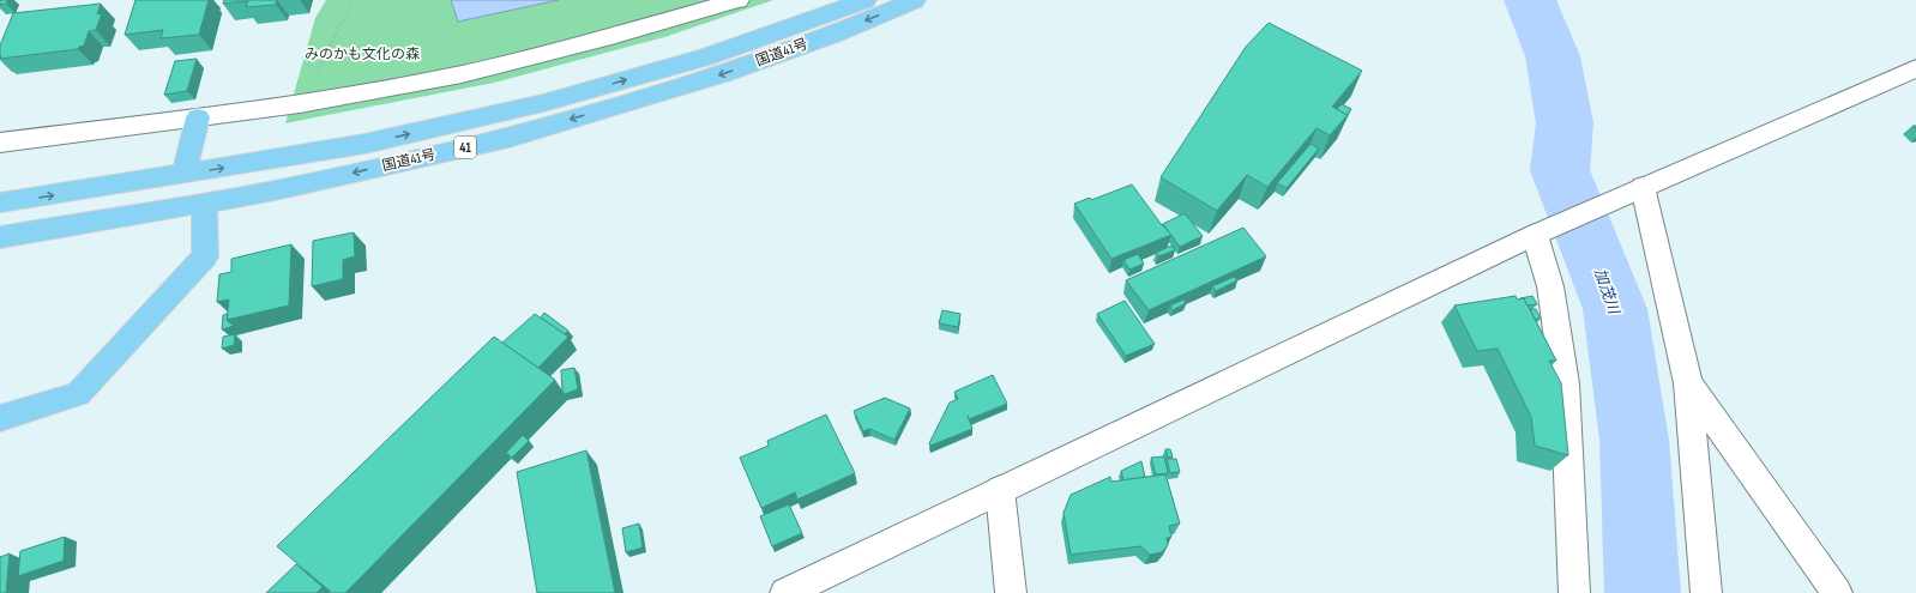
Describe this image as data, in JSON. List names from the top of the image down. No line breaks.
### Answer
{"streets":{"highway":["国道41号","41"]},"water":["加茂川"],"parks":["みのかも文化の森"]}
